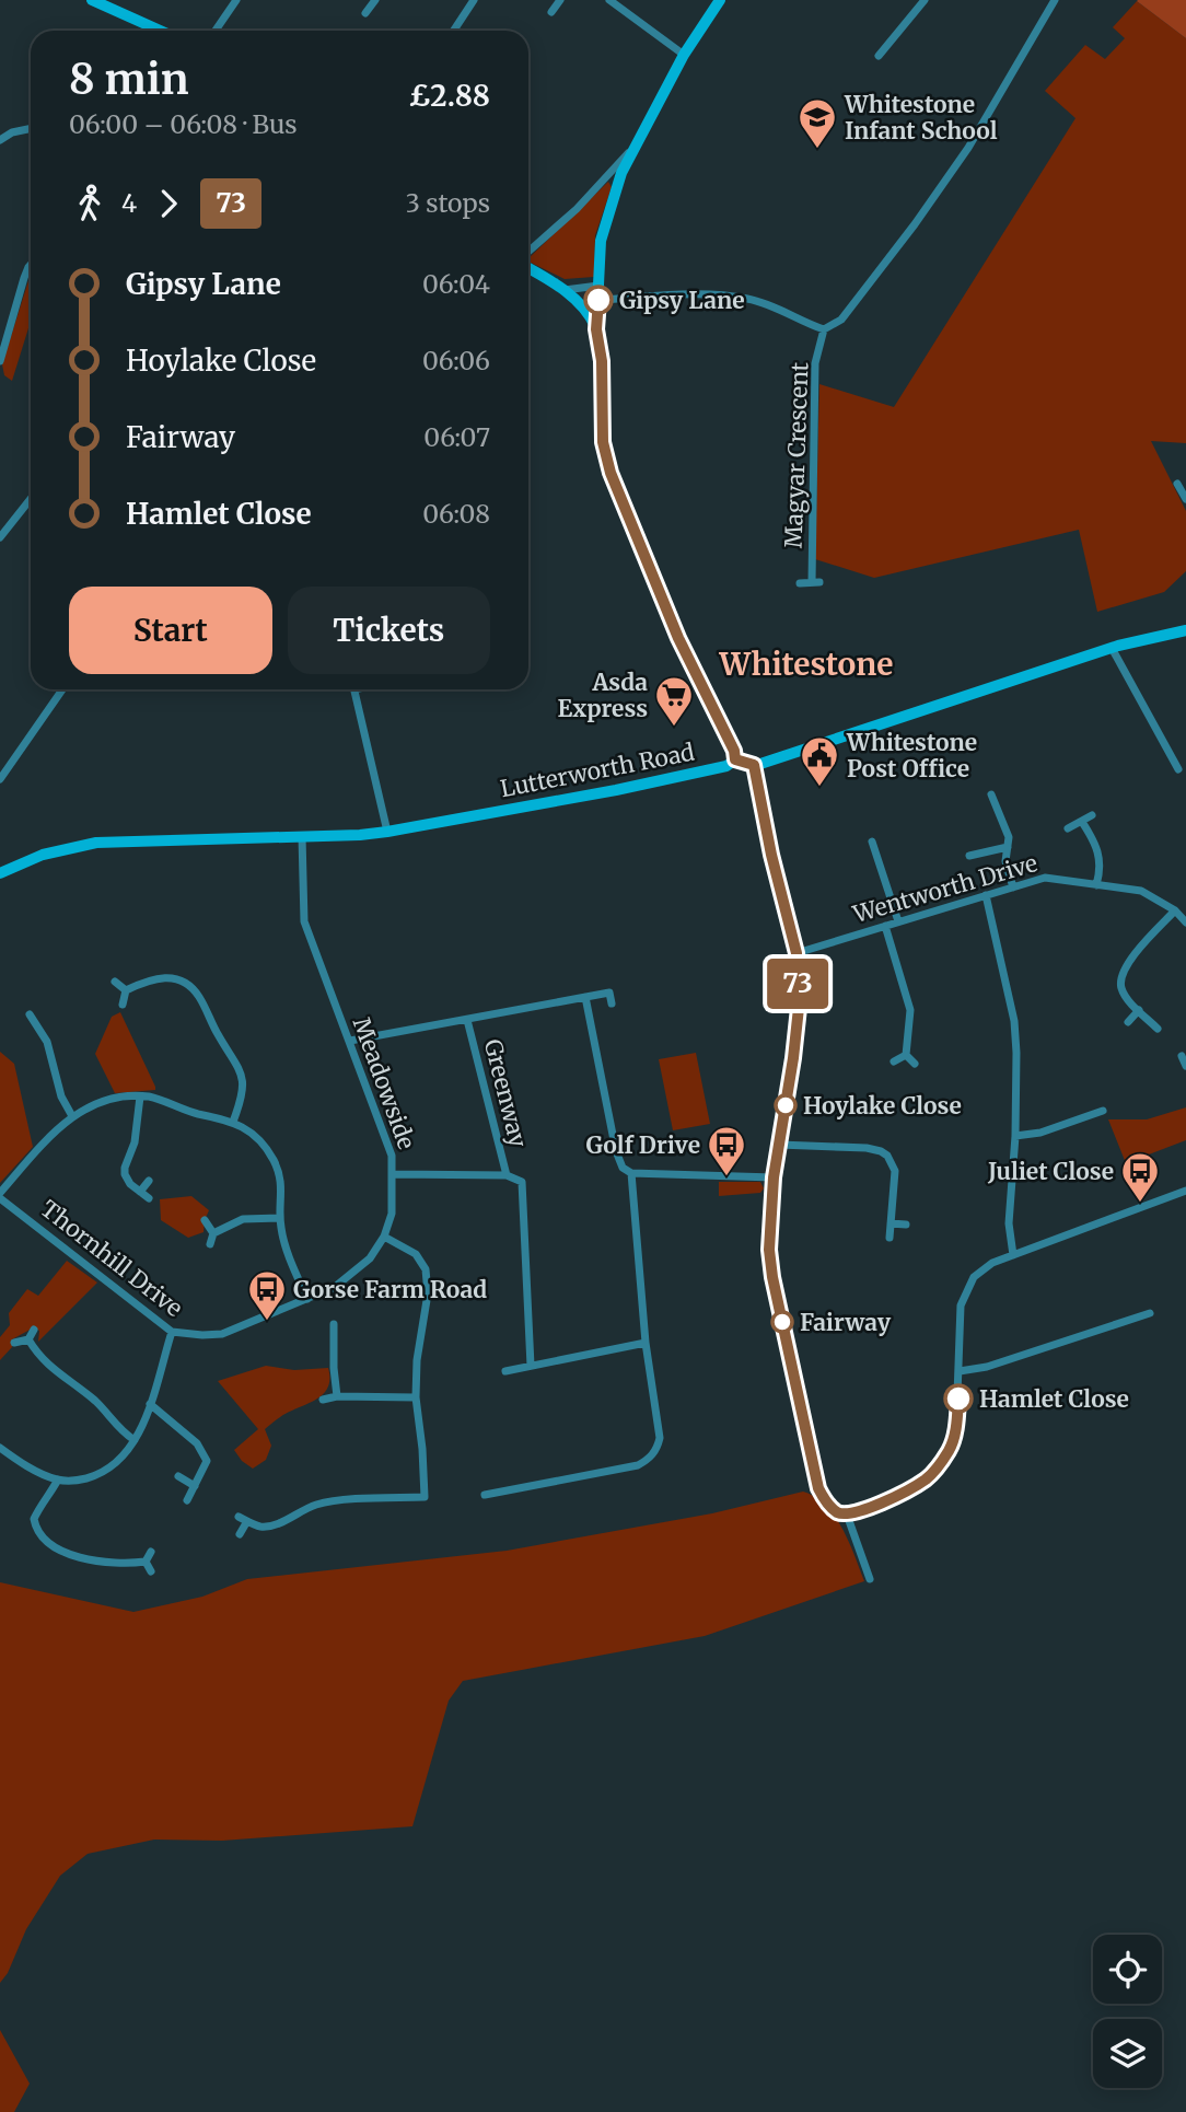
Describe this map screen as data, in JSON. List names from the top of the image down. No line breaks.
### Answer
{"streets":{"main road":["Lutterworth Road"],"street":["Magyar Crescent","Wentworth Drive","Meadowside","Greenway","Thornhill Drive"]},"crossings":[["Lutterworth Road","Meadowside"],["Meadowside","Greenway"],["Meadowside","Thornhill Drive"]],"districts":["Whitestone"],"places":{"school or university":["Whitestone Infant School"],"other":["Gipsy Lane","Hoylake Close","Fairway","Hamlet Close"],"supermarket":["Asda Express"],"public building":["Whitestone Post Office"],"bus stop":["Golf Drive","Juliet Close","Gorse Farm Road"]},"lines":["bus line 73"],"page":{"on_map":"73","heading":["8 min","06:00 – 06:08 · Bus","£2.88"],"legs":["4","73","3 stops"],"list":[{"name":"Gipsy Lane","value":"06:04"},{"name":"Hoylake Close","value":"06:06"},{"name":"Fairway","value":"06:07"},{"name":"Hamlet Close","value":"06:08"}],"buttons":["Start","Tickets"]}}
